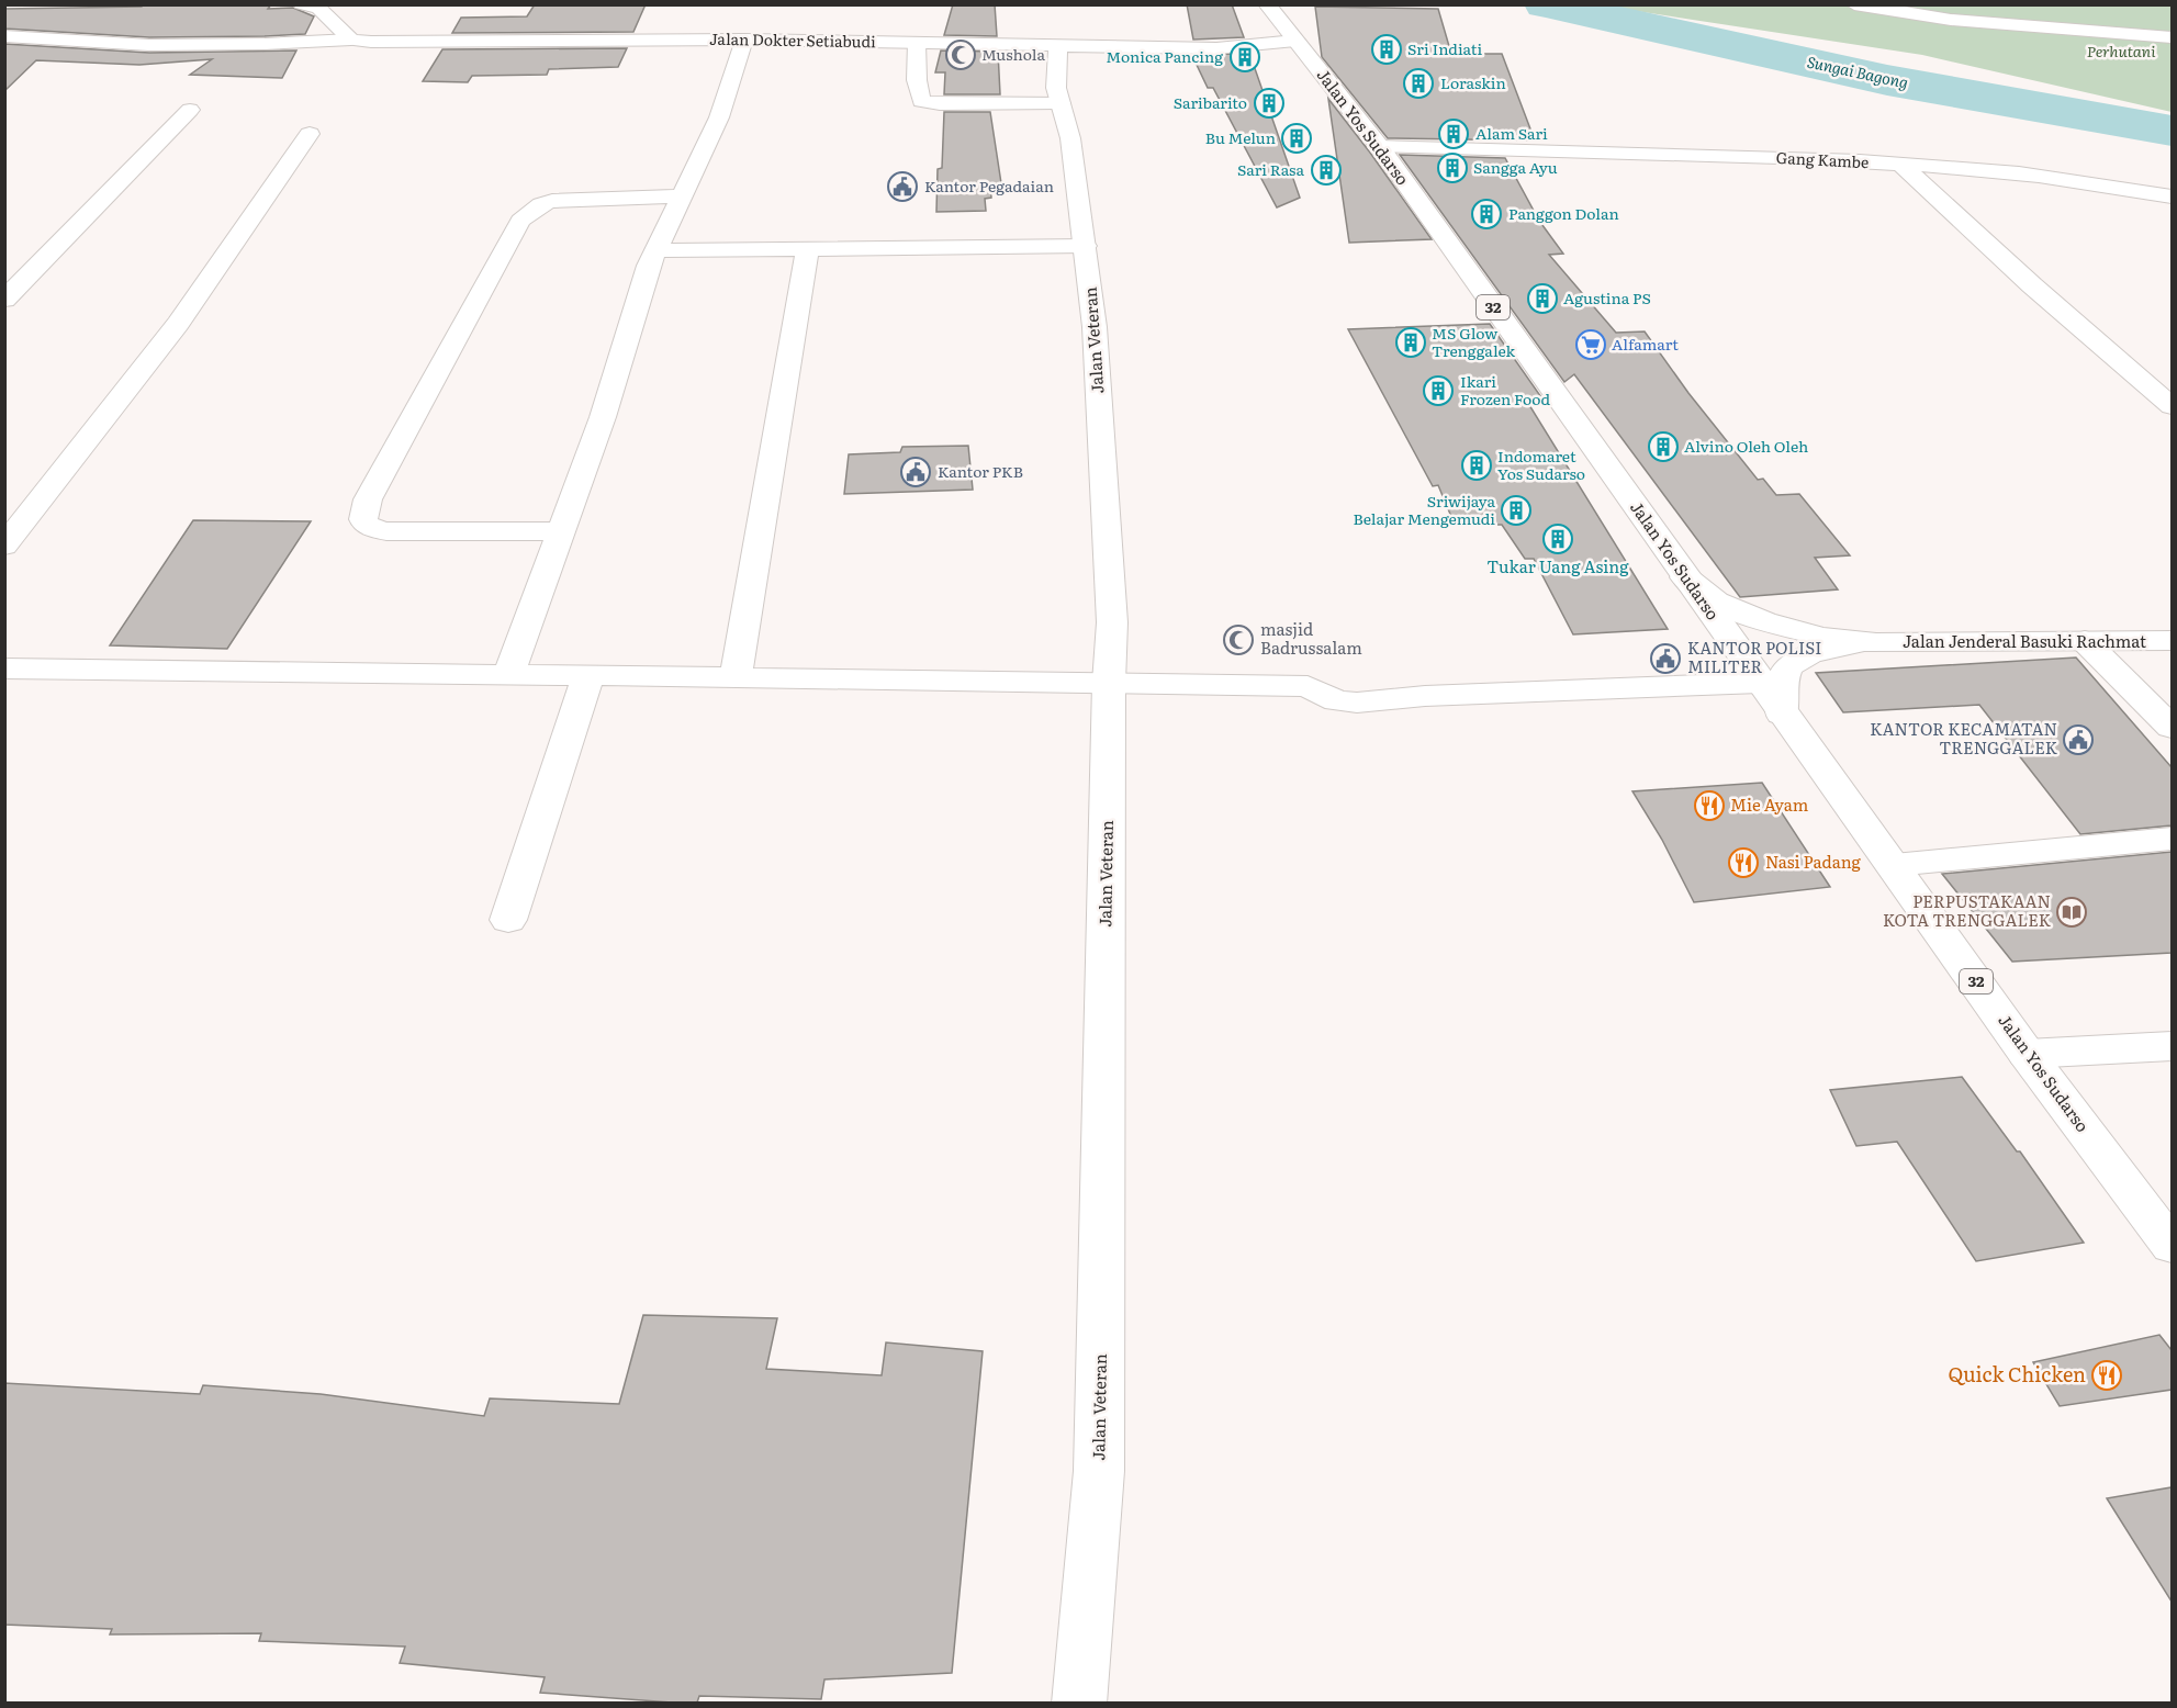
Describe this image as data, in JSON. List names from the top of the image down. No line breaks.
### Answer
{"streets":{"main road":["Jalan Dokter Setiabudi","Jalan Yos Sudarso","Gang Kambe","32","Jalan Veteran","Jalan Jenderal Basuki Rachmat"]},"crossings":[["Jalan Dokter Setiabudi","Jalan Yos Sudarso"],["Jalan Dokter Setiabudi","Jalan Veteran"],["Jalan Yos Sudarso","Gang Kambe"]],"water":["Sungai Bagong"],"parks":["Perhutani"],"places":{"building":["Sri Indiati","Monica Pancing","Loraskin","Saribarito","Alam Sari","Bu Melun","Sangga Ayu","Sari Rasa","Panggon Dolan","Agustina PS","MS Glow Trenggalek","Ikari Frozen Food","Alvino Oleh Oleh","Indomaret Yos Sudarso","Sriwijaya Belajar Mengemudi","Tukar Uang Asing"],"mosque":["Mushola","masjid Badrussalam"],"public building":["Kantor Pegadaian","Kantor PKB","KANTOR POLISI MILITER","KANTOR KECAMATAN TRENGGALEK"],"supermarket":["Alfamart"],"restaurant":["Mie Ayam","Nasi Padang","Quick Chicken"],"library":["PERPUSTAKAAN KOTA TRENGGALEK"]}}
